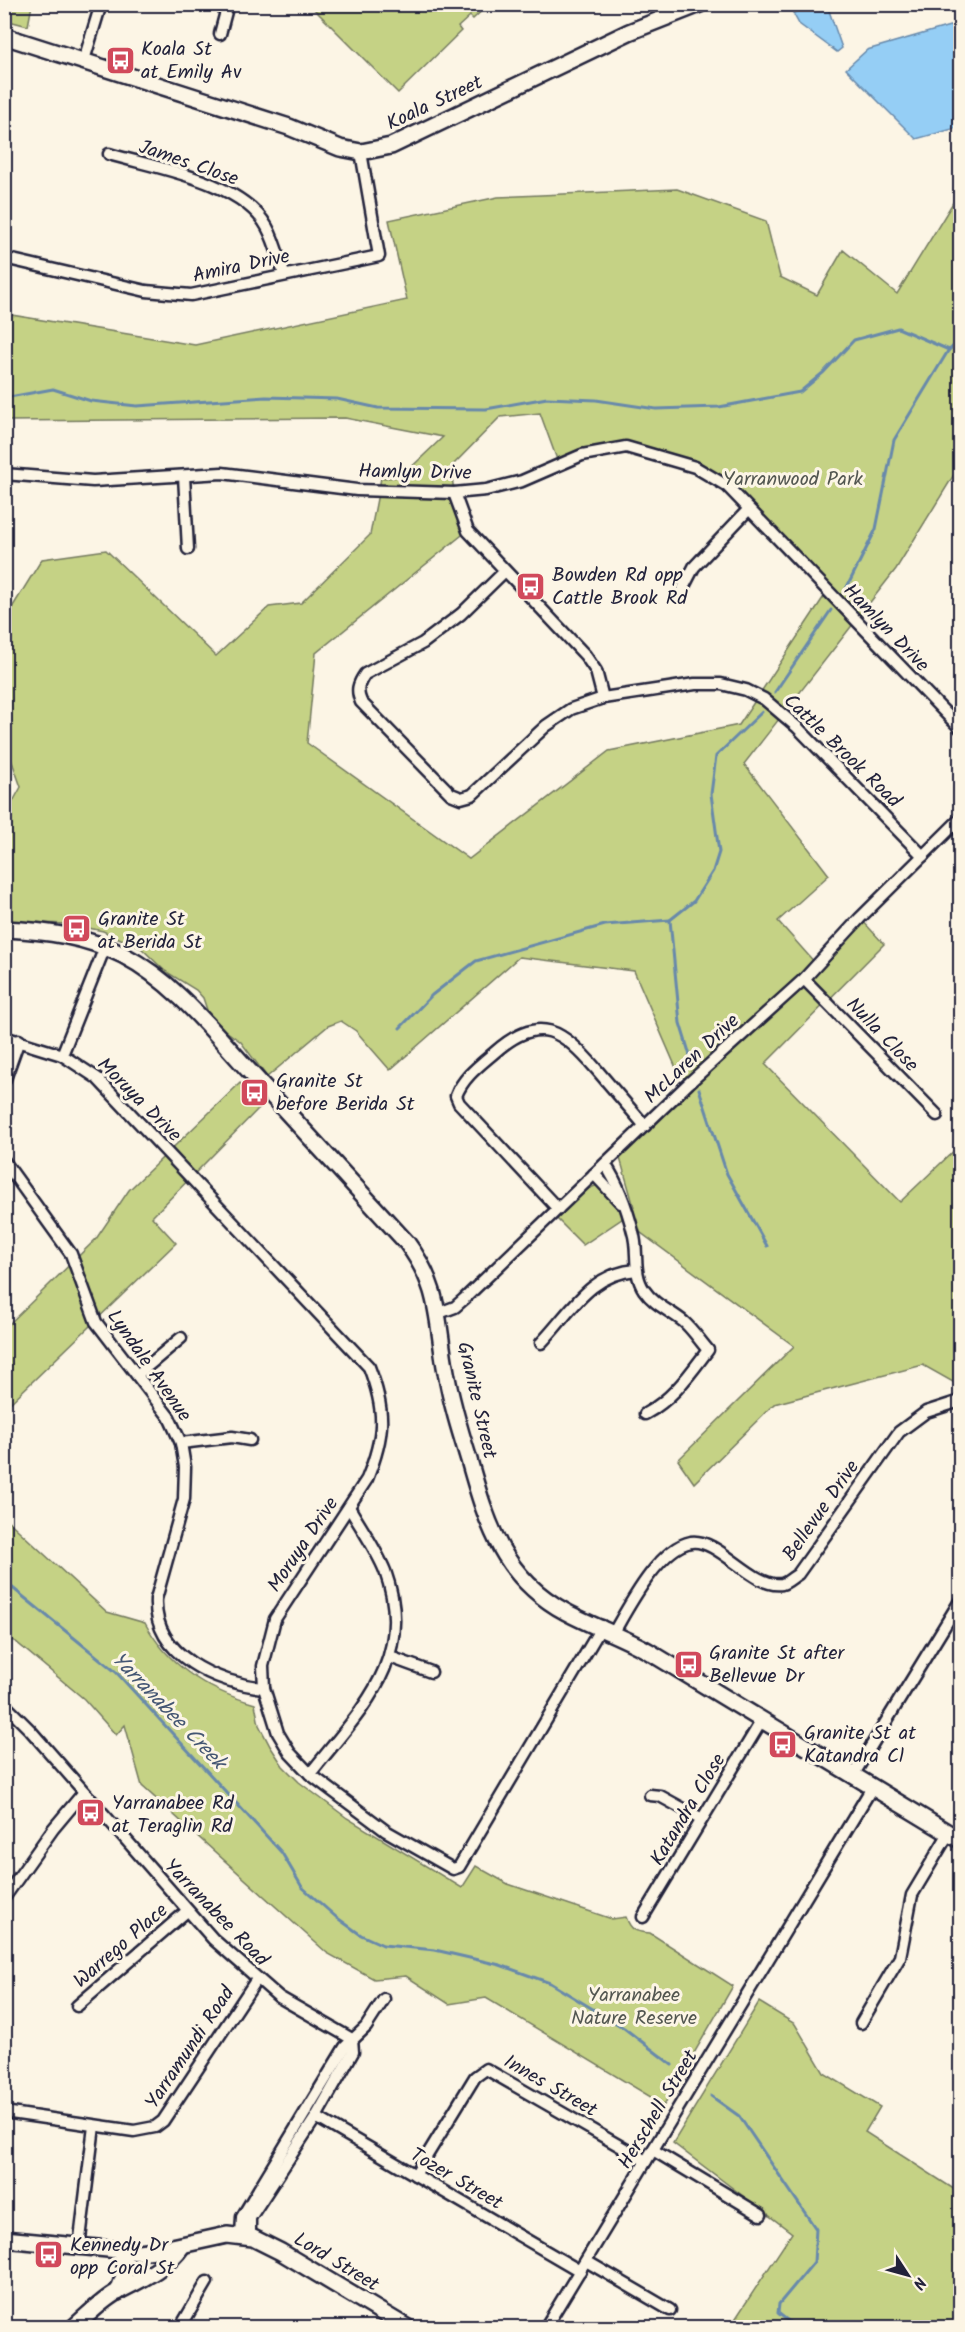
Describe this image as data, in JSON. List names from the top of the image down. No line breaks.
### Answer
{"streets":{"street":["Koala Street","James Close","Amira Drive","Hamlyn Drive","Cattle Brook Road","Nulla Close","McLaren Drive","Moruya Drive","Lyndale Avenue","Granite Street","Bellevue Drive","Katandra Close","Yarranabee Road","Warrego Place","Yarramundi Road","Innes Street","Herschell Street","Tozer Street","Lord Street"]},"crossings":[["Koala Street","Amira Drive"],["James Close","Amira Drive"],["Cattle Brook Road","McLaren Drive"],["Nulla Close","McLaren Drive"],["McLaren Drive","Granite Street"],["Moruya Drive","Lyndale Avenue"],["Moruya Drive","Granite Street"],["Moruya Drive","Bellevue Drive"],["Granite Street","Bellevue Drive"],["Granite Street","Katandra Close"],["Granite Street","Herschell Street"],["Yarranabee Road","Warrego Place"],["Yarranabee Road","Yarramundi Road"],["Innes Street","Herschell Street"],["Innes Street","Tozer Street"],["Herschell Street","Tozer Street"]],"water":["Yarranabee Creek"],"parks":["Yarranwood Park","Yarranabee Nature Reserve"],"places":{"bus stop":["Koala St at Emily Av","Bowden Rd opp Cattle Brook Rd","Granite St at Berida St","Granite St before Berida St","Granite St after Bellevue Dr","Granite St at Katandra Cl","Yarranabee Rd at Teraglin Rd","Kennedy Dr opp Coral St"]},"north":"bottom right"}
